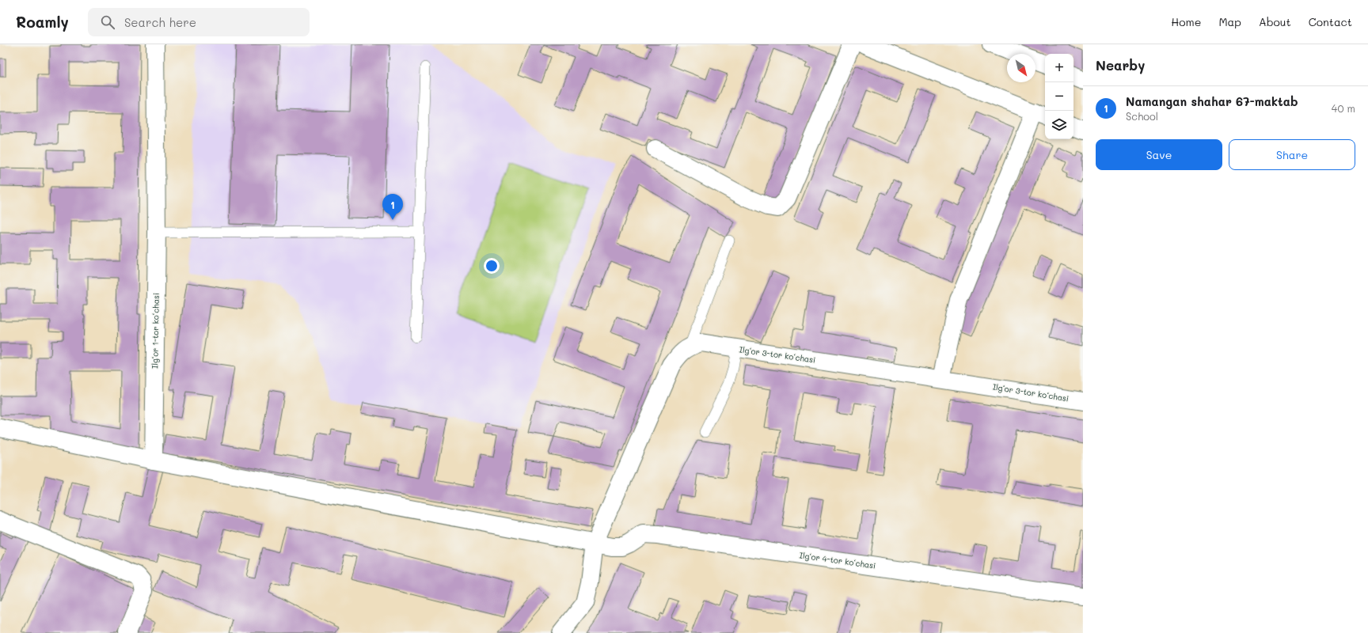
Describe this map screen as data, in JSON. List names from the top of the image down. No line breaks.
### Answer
{"streets":{"street":["Ilgʻor 1-tor koʻchasi","Ilgʻor 3-tor koʻchasi","Ilgʻor 4-tor koʻchasi"]},"crossings":[["Ilgʻor 1-tor koʻchasi","Ilgʻor 4-tor koʻchasi"],["Ilgʻor 3-tor koʻchasi","Ilgʻor 4-tor koʻchasi"]],"north":"bottom right","page":{"header":"Roamly","search":"Search here","nav":["Home","Map","About","Contact"],"heading":"Nearby","map_buttons":["+","−"],"list":[{"mark":"1","name":"Namangan shahar 67-maktab","note":"School","value":"40 m"}],"buttons":["Save","Share"],"pins":"1"}}
